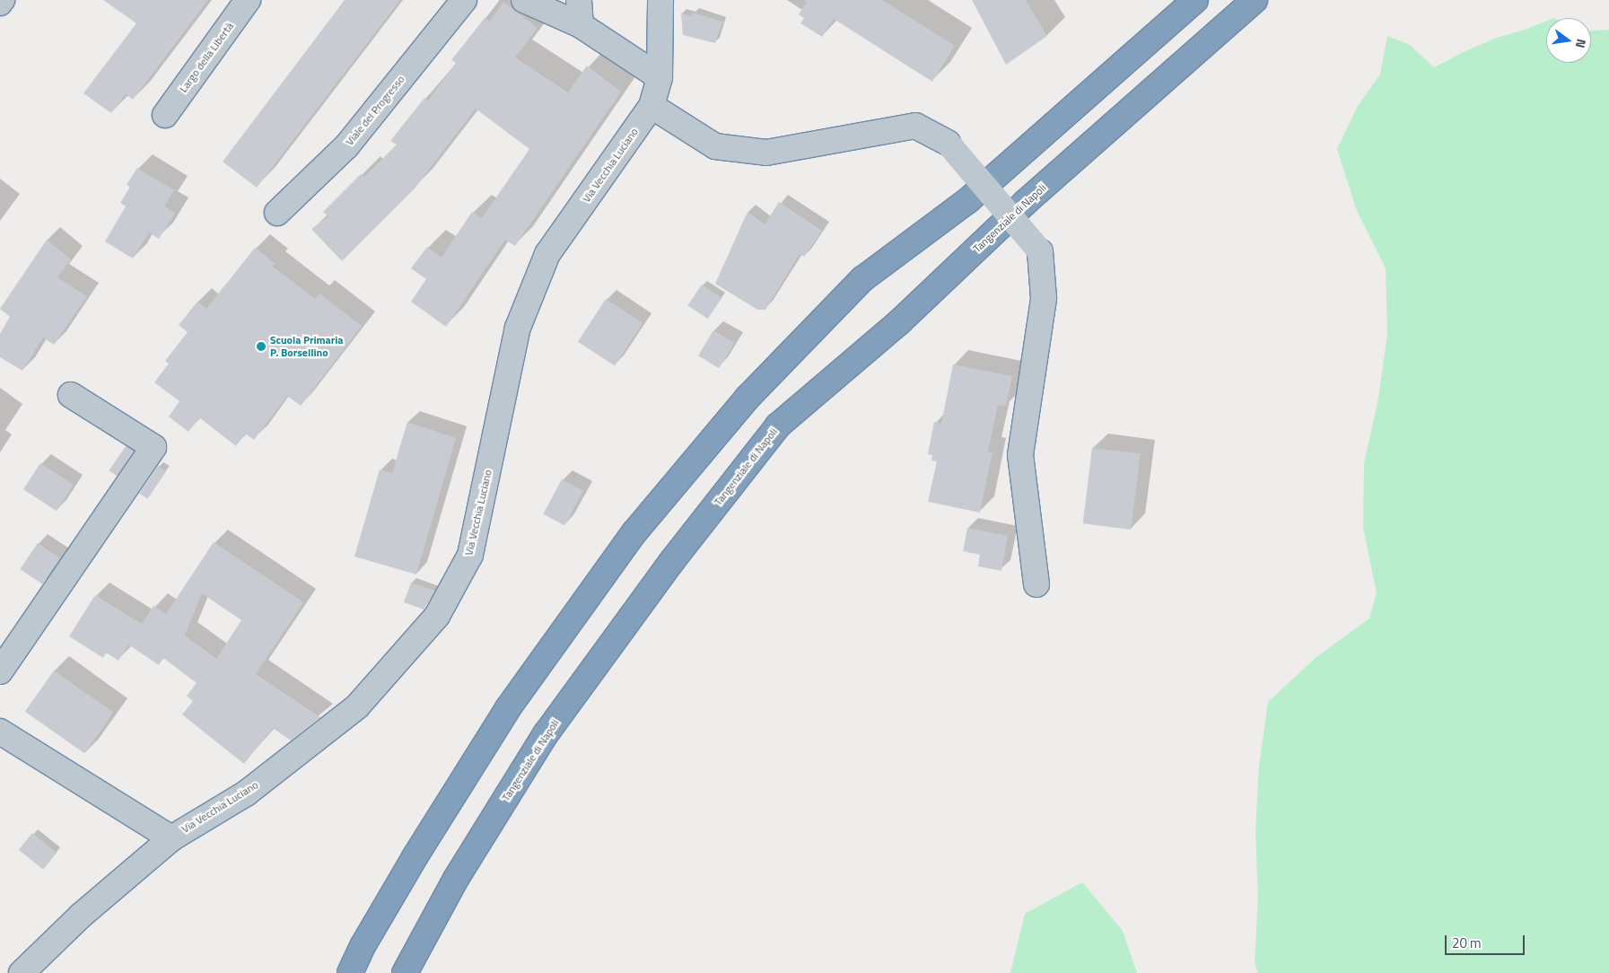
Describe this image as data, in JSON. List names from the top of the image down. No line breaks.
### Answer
{"streets":{"highway":["Tangenziale di Napoli"],"street":["Largo della Libertà","Viale del Progresso","Via Vecchia Luciano"]},"places":["Scuola Primaria P. Borsellino"],"scale_bar":"20 m","north":"right"}
